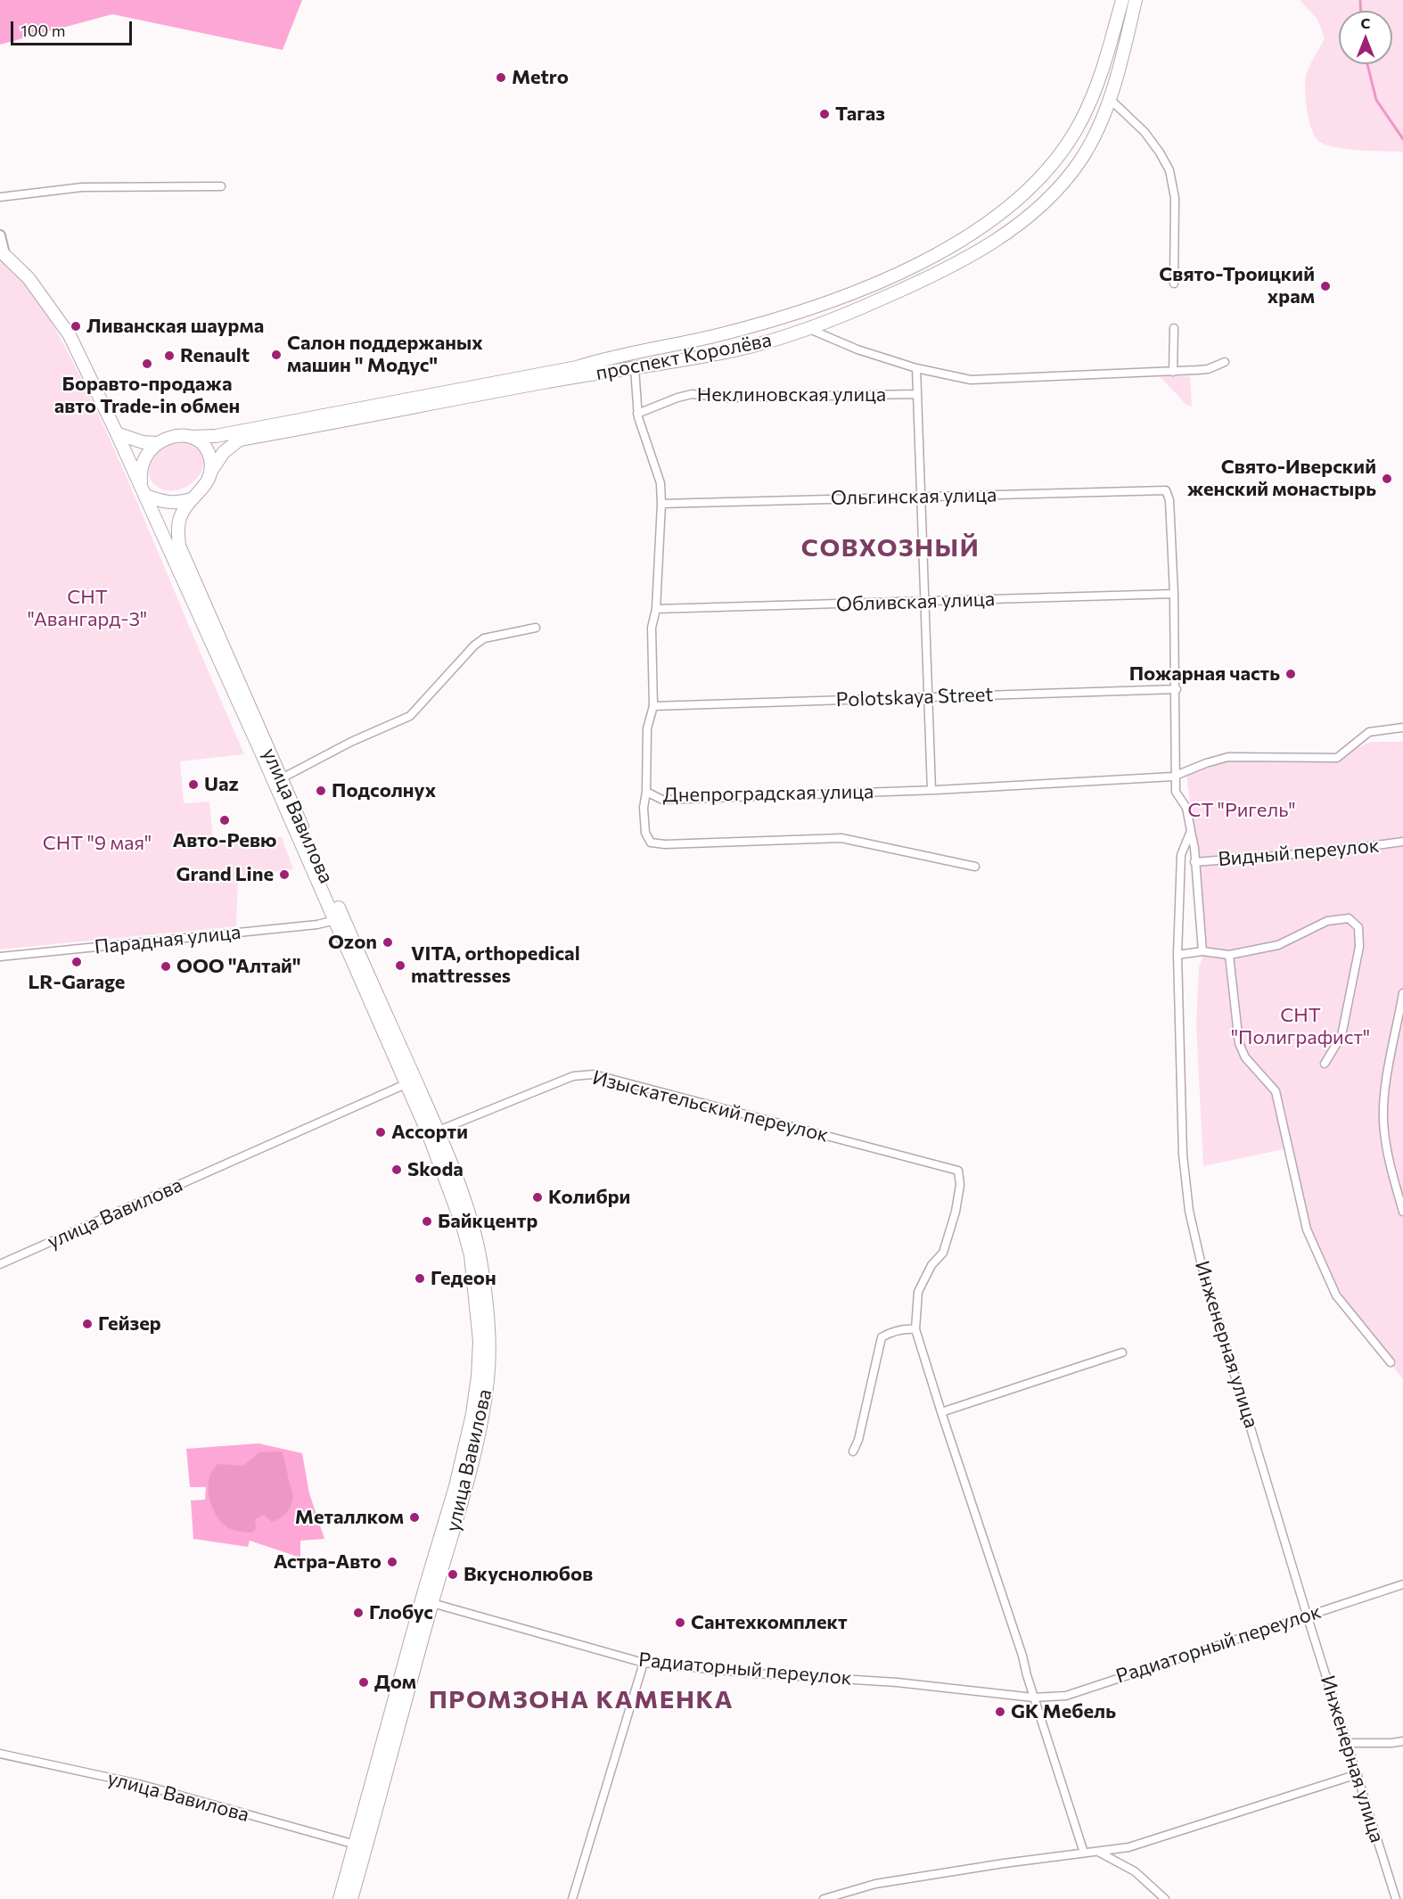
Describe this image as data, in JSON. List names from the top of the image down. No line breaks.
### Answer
{"streets":{"main road":["проспект Королёва","улица Вавилова"],"street":["Неклиновская улица","Ольгинская улица","Обливская улица","Polotskaya Street","Днепроградская улица","Видный переулок","Парадная улица","Изыскательский переулок","Инженерная улица","Радиаторный переулок"]},"crossings":[["проспект Королёва","Неклиновская улица"],["проспект Королёва","улица Вавилова"],["Ольгинская улица","Обливская улица"],["улица Вавилова","Парадная улица"],["улица Вавилова","Изыскательский переулок"],["улица Вавилова","Радиаторный переулок"],["Инженерная улица","Радиаторный переулок"]],"districts":["СОВХОЗНЫЙ","ПРОМЗОНА КАМЕНКА"],"parks":["СНТ \"Авангард-3\"","СТ \"Ригель\"","СНТ \"9 мая\"","СНТ \"Полиграфист\""],"places":["Metro","Тагаз","Свято-Троицкий храм","Ливанская шаурма","Салон поддержаных машин \" Модус\"","Renault","Боравто-продажа авто Trade-in обмен","Свято-Иверский женский монастырь","Пожарная часть","Uaz","Подсолнух","Авто-Ревю","Grand Line","Ozon","LR-Garage","VITA, orthopedical mattresses","ООО \"Алтай\"","Ассорти","Skoda","Колибри","Байкцентр","Гедеон","Гейзер","Металлком","Астра-Авто","Вкуснолюбов","Глобус","Сантехкомплект","Дом","GK Мебель"],"scale_bar":"100 m","north":"top"}
